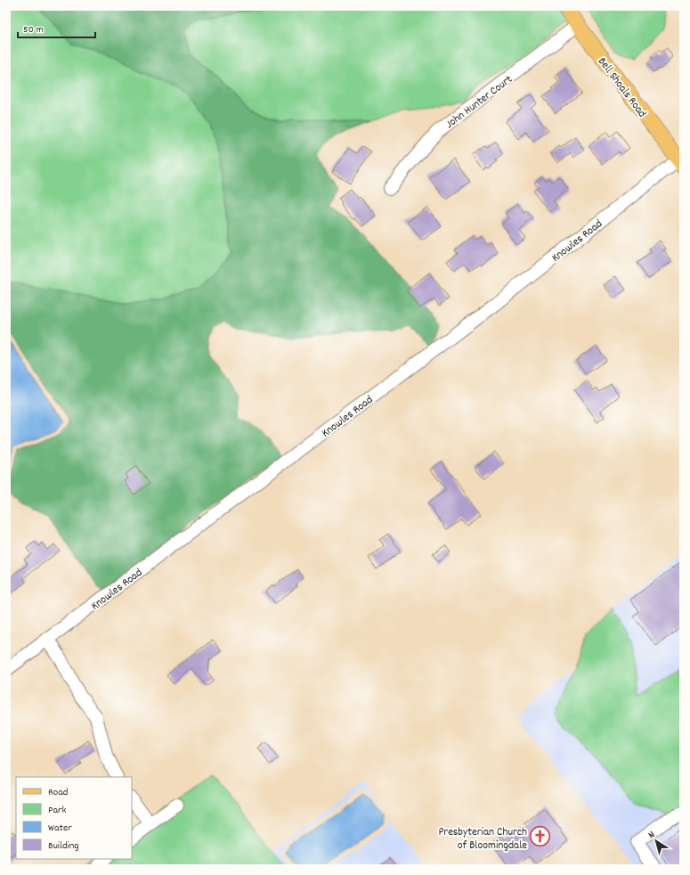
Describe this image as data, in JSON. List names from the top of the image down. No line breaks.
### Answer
{"streets":{"main road":["Bell Shoals Road"],"street":["John Hunter Court","Knowles Road"]},"crossings":[["Bell Shoals Road","John Hunter Court"],["Bell Shoals Road","Knowles Road"]],"places":{"church":["Presbyterian Church of Bloomingdale"]},"legend":["Road","Park","Water","Building"],"scale_bar":"50 m","north":"top left"}
